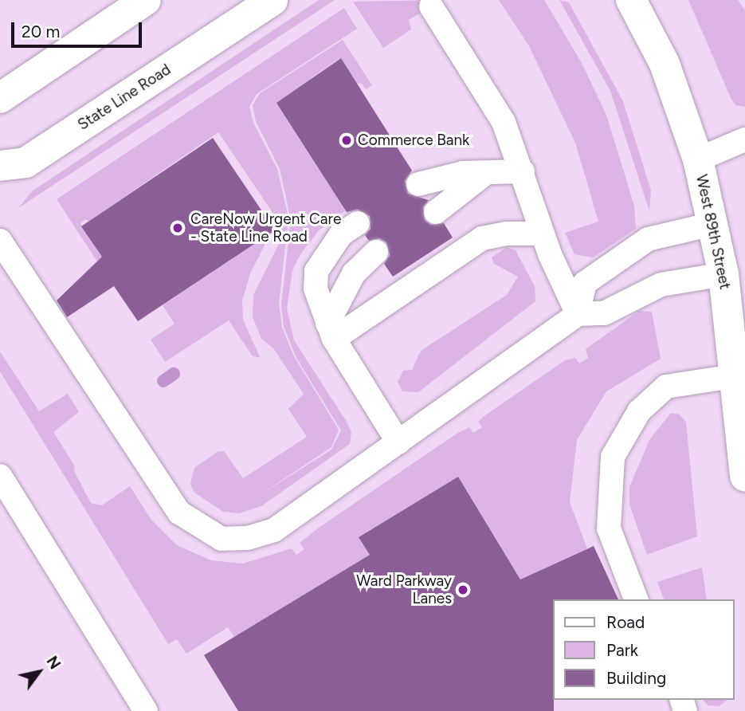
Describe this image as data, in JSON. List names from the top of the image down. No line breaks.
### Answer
{"streets":{"street":["State Line Road","West 89th Street"]},"places":["Commerce Bank","CareNow Urgent Care - State Line Road","Ward Parkway Lanes"],"legend":["Road","Park","Building"],"scale_bar":"20 m","north":"top right"}
